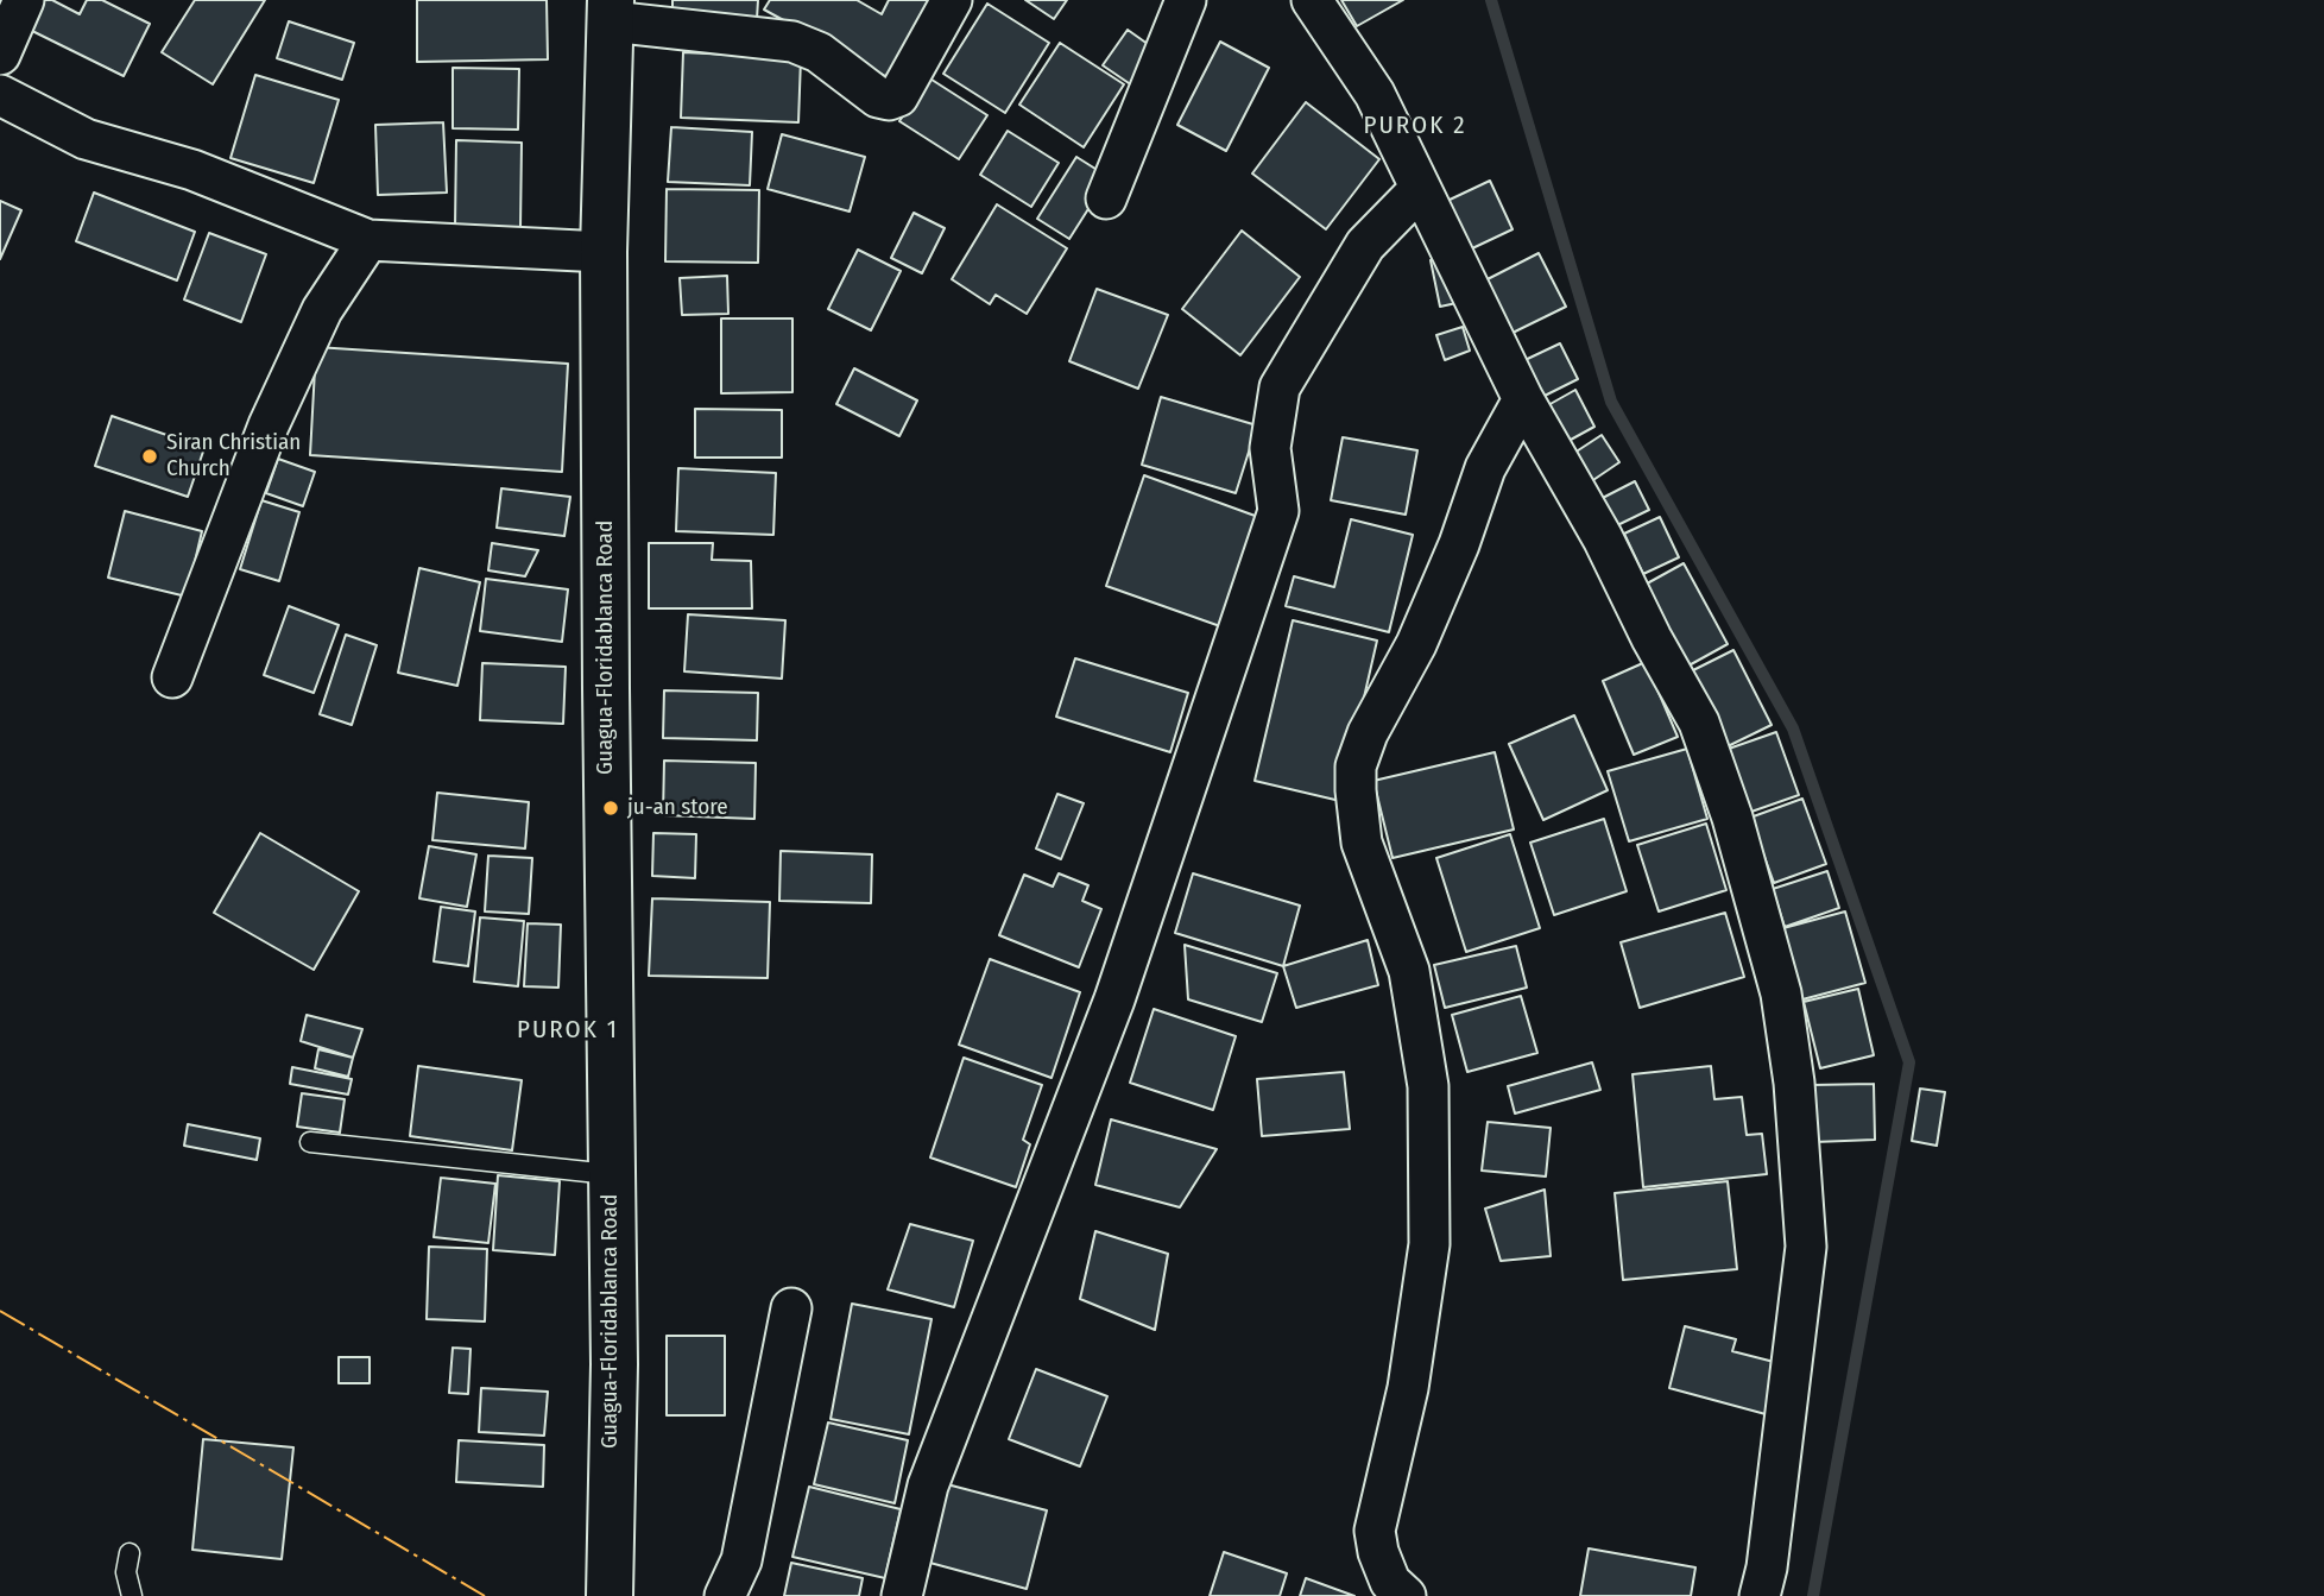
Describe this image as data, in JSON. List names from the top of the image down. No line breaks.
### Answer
{"streets":{"main road":["Guagua-Floridablanca Road"]},"districts":["PUROK 2","PUROK 1"],"places":["Siran Christian Church","ju-an store"]}
